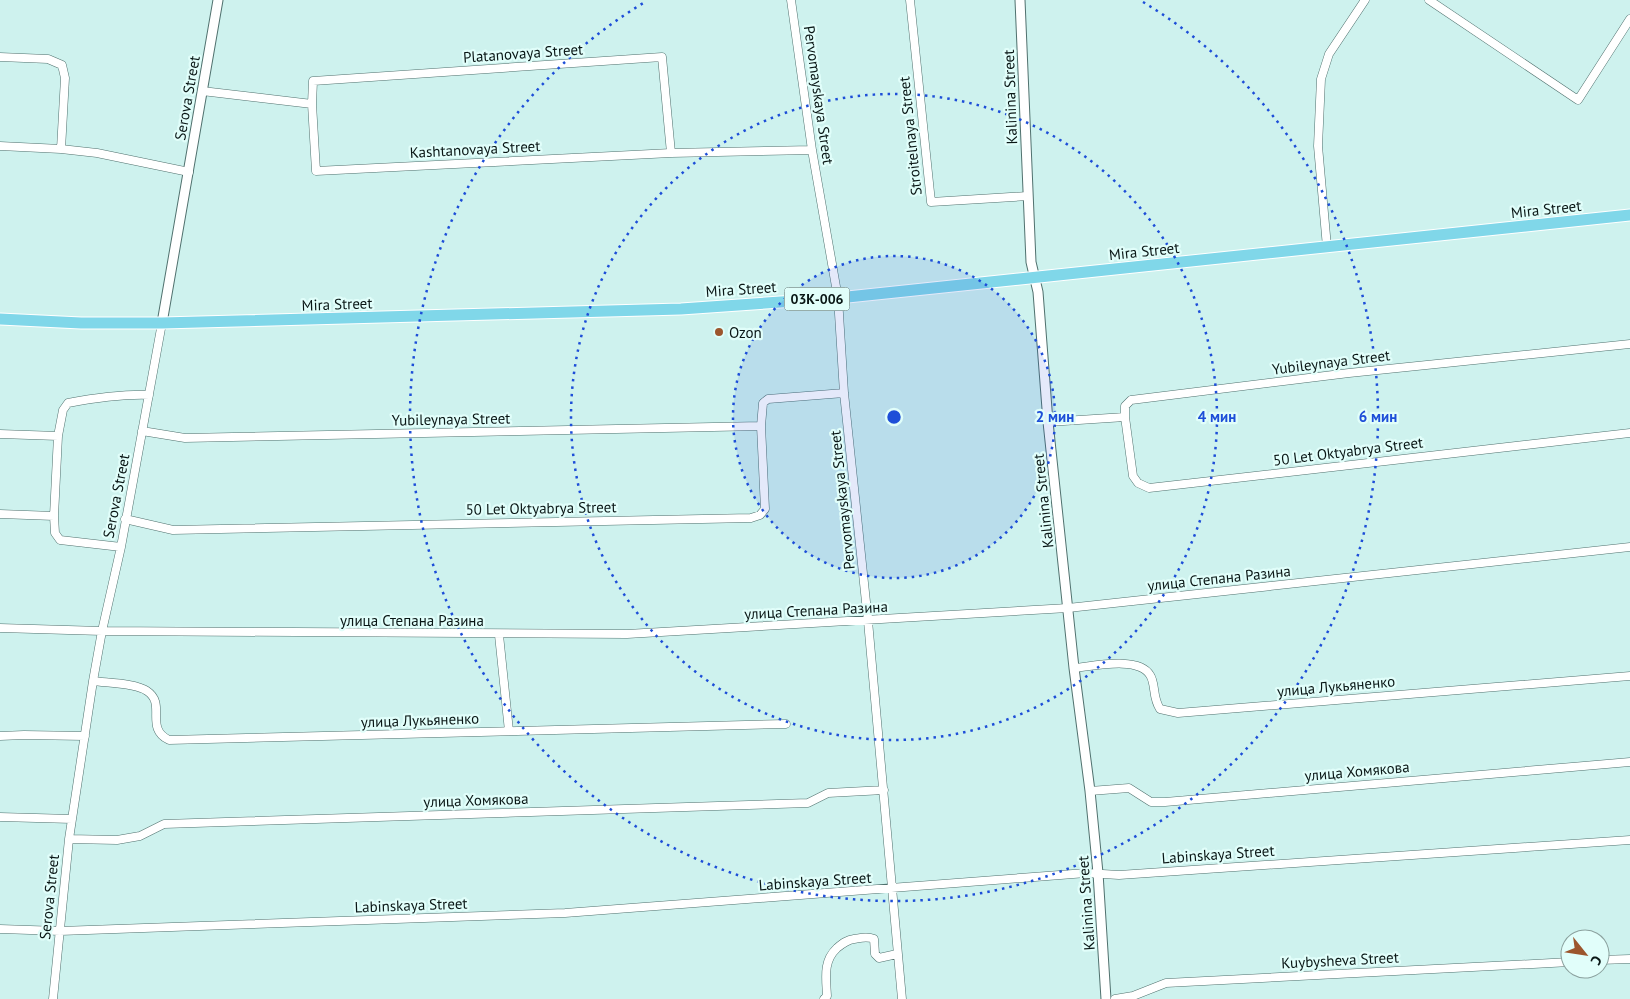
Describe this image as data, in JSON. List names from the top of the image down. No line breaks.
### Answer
{"streets":{"main road":["Mira Street","03К-006"],"street":["Platanovaya Street","Pervomayskaya Street","Kalinina Street","Serova Street","Stroitelnaya Street","Kashtanovaya Street","Yubileynaya Street","50 Let Oktyabrya Street","улица Степана Разина","улица Лукьяненко","улица Хомякова","Labinskaya Street","Kuybysheva Street"]},"crossings":[["Platanovaya Street","Kashtanovaya Street"],["Pervomayskaya Street","Kashtanovaya Street"],["Pervomayskaya Street","Mira Street"],["Pervomayskaya Street","50 Let Oktyabrya Street"],["Pervomayskaya Street","улица Степана Разина"],["Pervomayskaya Street","улица Хомякова"],["Pervomayskaya Street","Labinskaya Street"],["Kalinina Street","Stroitelnaya Street"],["Kalinina Street","Mira Street"],["Kalinina Street","улица Степана Разина"],["Kalinina Street","улица Лукьяненко"],["Kalinina Street","улица Хомякова"],["Kalinina Street","Labinskaya Street"],["Serova Street","Mira Street"],["Serova Street","Yubileynaya Street"],["Serova Street","50 Let Oktyabrya Street"],["Serova Street","улица Степана Разина"],["Serova Street","улица Лукьяненко"],["Serova Street","улица Хомякова"],["Serova Street","Labinskaya Street"],["Yubileynaya Street","50 Let Oktyabrya Street"]],"places":["Ozon"],"north":"bottom right","rings":["2 мин","4 мин","6 мин"]}
